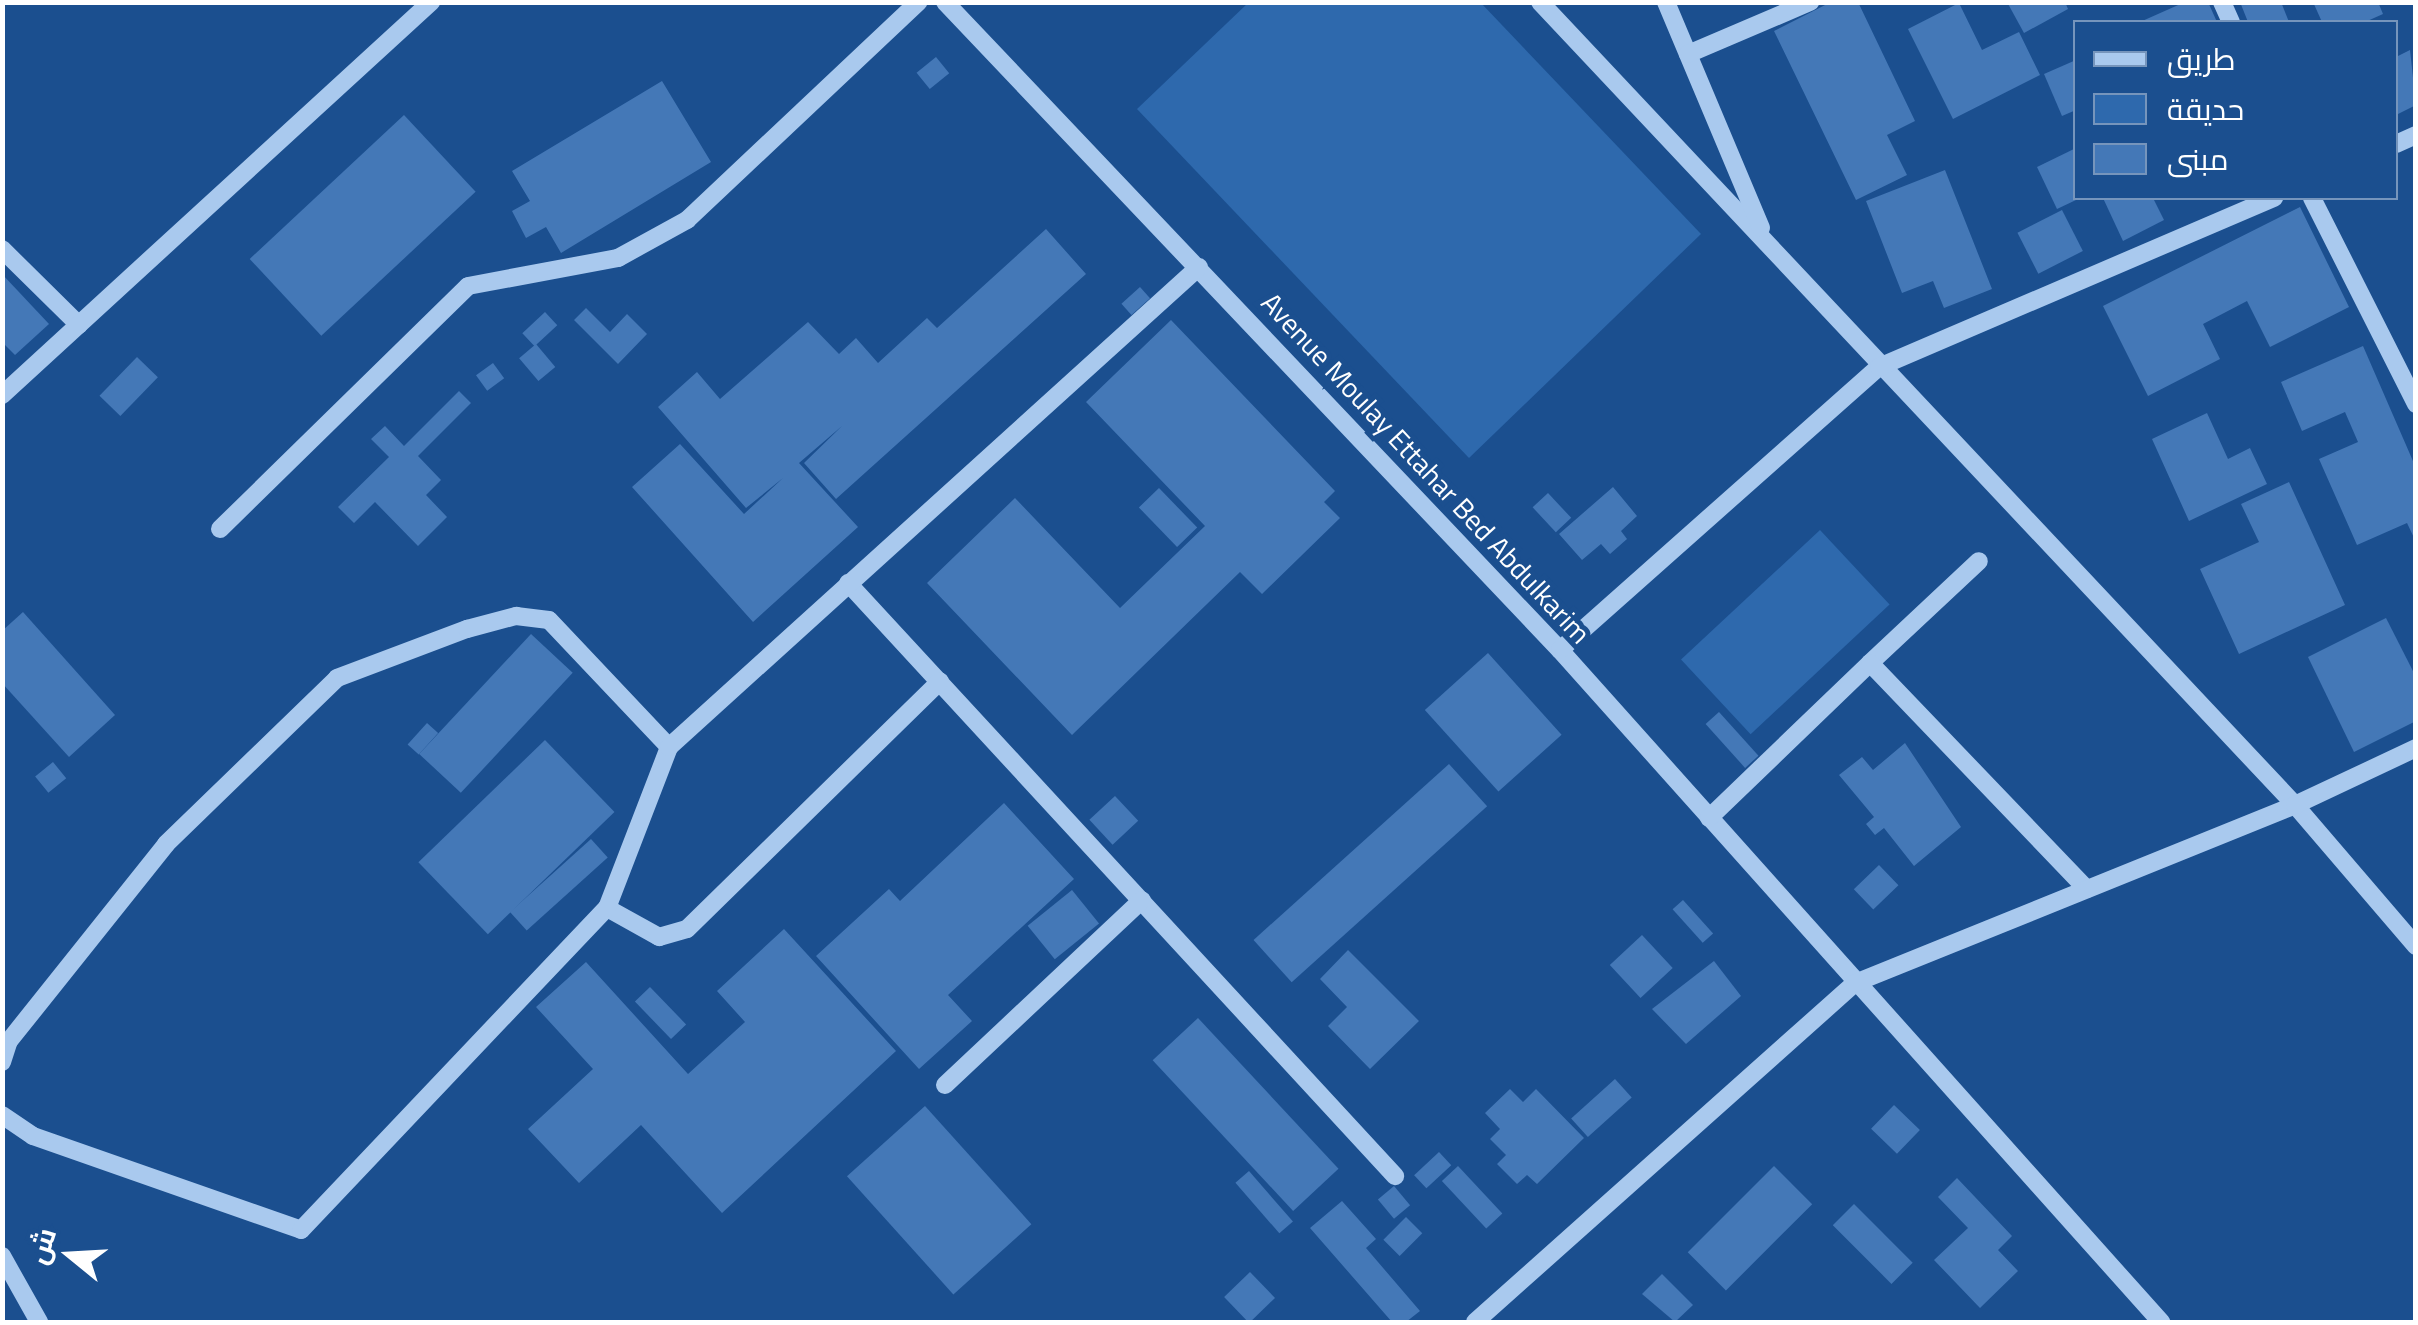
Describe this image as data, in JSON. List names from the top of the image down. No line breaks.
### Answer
{"streets":{"street":["Avenue Moulay Ettahar Bed Abdulkarim"]},"legend":["طريق","حديقة","مبنى"],"north":"left"}
